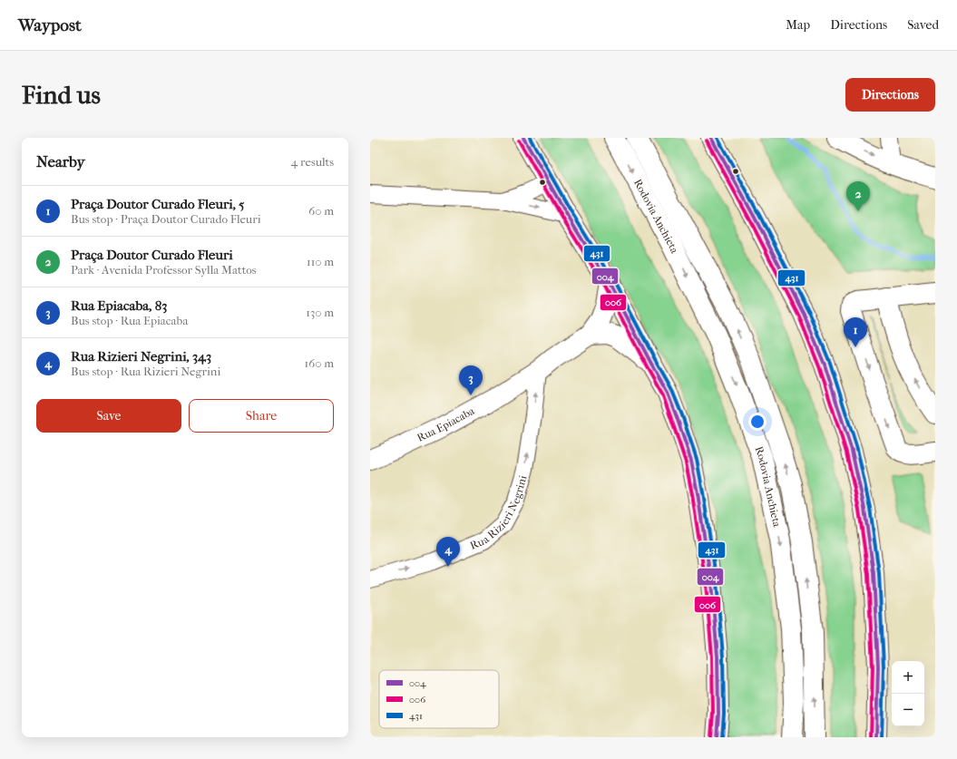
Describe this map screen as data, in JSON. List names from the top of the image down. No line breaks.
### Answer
{"streets":{"main road":["Rodovia Anchieta","Rua Epiacaba"],"street":["Rua Rizieri Negrini"]},"crossings":[["Rua Epiacaba","Rua Rizieri Negrini"]],"one_way":["Rua Rizieri Negrini"],"lines":["transit line 004","transit line 431","transit line 006"],"legend":["004","006","431"],"page":{"header":"Waypost","nav":["Map","Directions","Saved"],"buttons":["Directions",["Save","Share"]],"title":"Find us","heading":["Nearby","4 results"],"pins":["2","1","3","4"],"list":[{"mark":"1","name":"Praça Doutor Curado Fleuri, 5","note":"Bus stop · Praça Doutor Curado Fleuri","value":"60 m"},{"mark":"2","name":"Praça Doutor Curado Fleuri","note":"Park · Avenida Professor Sylla Mattos","value":"110 m"},{"mark":"3","name":"Rua Epiacaba, 83","note":"Bus stop · Rua Epiacaba","value":"130 m"},{"mark":"4","name":"Rua Rizieri Negrini, 343","note":"Bus stop · Rua Rizieri Negrini","value":"160 m"}],"map_buttons":["+","−"]}}
